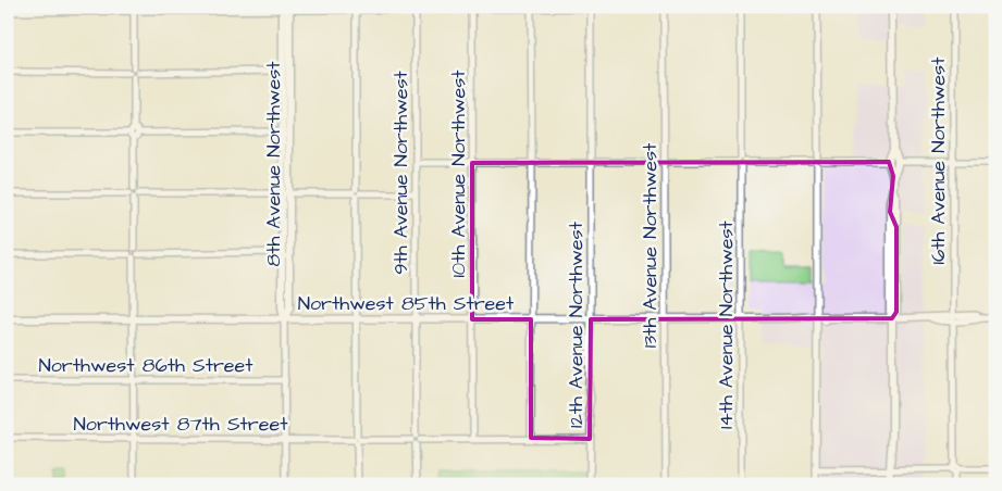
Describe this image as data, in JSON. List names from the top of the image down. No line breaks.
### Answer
{"streets":{"main road":["8th Avenue Northwest","Northwest 85th Street"],"street":["16th Avenue Northwest","9th Avenue Northwest","10th Avenue Northwest","13th Avenue Northwest","12th Avenue Northwest","14th Avenue Northwest","Northwest 86th Street","Northwest 87th Street"]},"crossings":[["16th Avenue Northwest","Northwest 85th Street"],["8th Avenue Northwest","Northwest 85th Street"],["8th Avenue Northwest","Northwest 86th Street"],["8th Avenue Northwest","Northwest 87th Street"],["9th Avenue Northwest","Northwest 85th Street"],["9th Avenue Northwest","Northwest 87th Street"],["10th Avenue Northwest","Northwest 85th Street"],["10th Avenue Northwest","Northwest 87th Street"],["13th Avenue Northwest","Northwest 85th Street"],["Northwest 85th Street","12th Avenue Northwest"],["Northwest 85th Street","14th Avenue Northwest"],["12th Avenue Northwest","Northwest 87th Street"]]}
